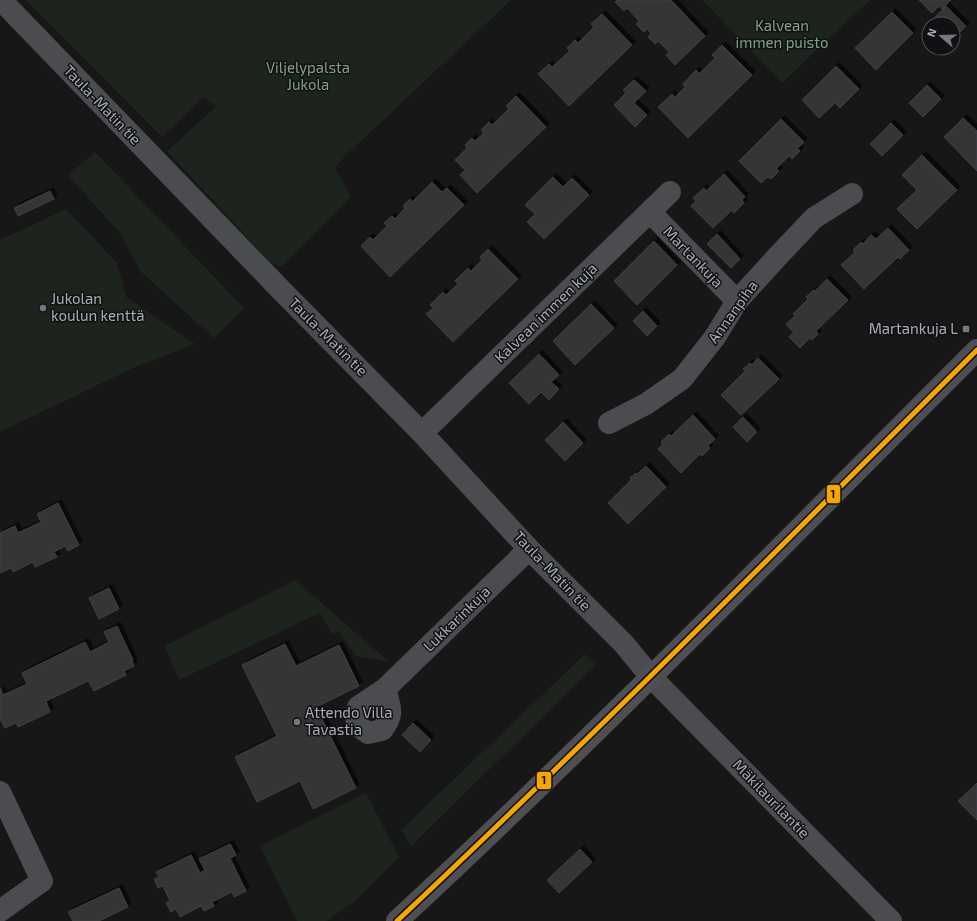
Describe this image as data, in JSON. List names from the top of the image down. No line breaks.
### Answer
{"streets":{"street":["Taula-Matin tie","Martankuja","Annanpiha","Kalvean immen kuja","Lukkarinkuja","Mäkilaurilantie"]},"crossings":[["Taula-Matin tie","Kalvean immen kuja"],["Taula-Matin tie","Lukkarinkuja"],["Taula-Matin tie","Mäkilaurilantie"],["Martankuja","Annanpiha"],["Martankuja","Kalvean immen kuja"]],"parks":["Kalvean immen puisto","Viljelypalsta Jukola"],"places":{"other":["Jukolan koulun kenttä","Attendo Villa Tavastia"],"transit":["Martankuja L"]},"lines":["transit line 1"],"north":"left"}
